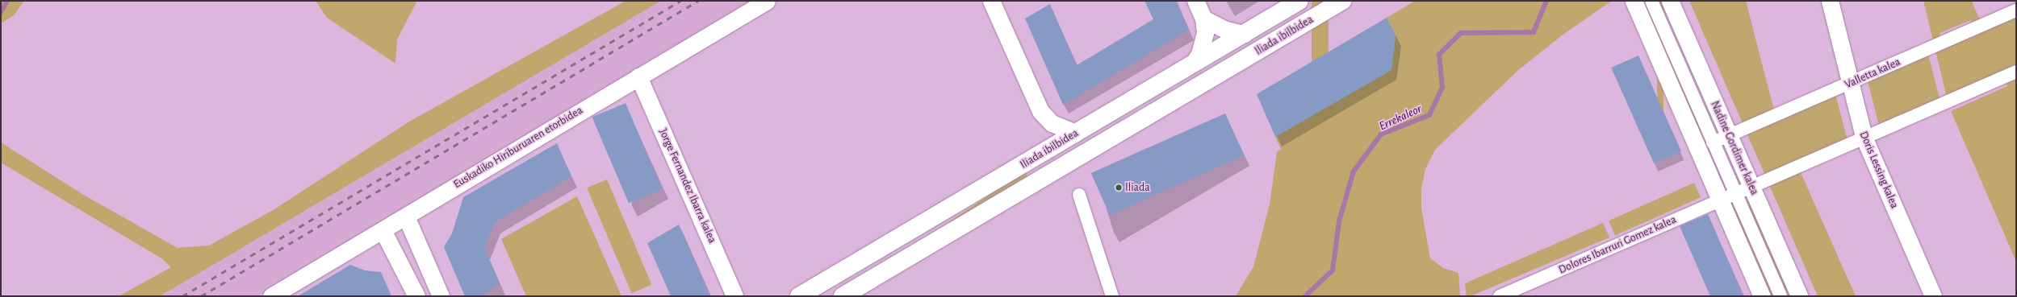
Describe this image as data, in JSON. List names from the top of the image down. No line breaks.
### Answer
{"streets":{"street":["Iliada ibilbidea","Valletta kalea","Euskadiko Hiriburuaren etorbidea","Nadine Gordimer kalea","Doris Lessing kalea","Jorge Fernandez Ibarra kalea","Dolores Ibarruri Gomez kalea"]},"crossings":[["Valletta kalea","Nadine Gordimer kalea"],["Valletta kalea","Doris Lessing kalea"],["Euskadiko Hiriburuaren etorbidea","Jorge Fernandez Ibarra kalea"],["Nadine Gordimer kalea","Dolores Ibarruri Gomez kalea"]],"water":["Errekaleor"],"places":["Iliada"]}
